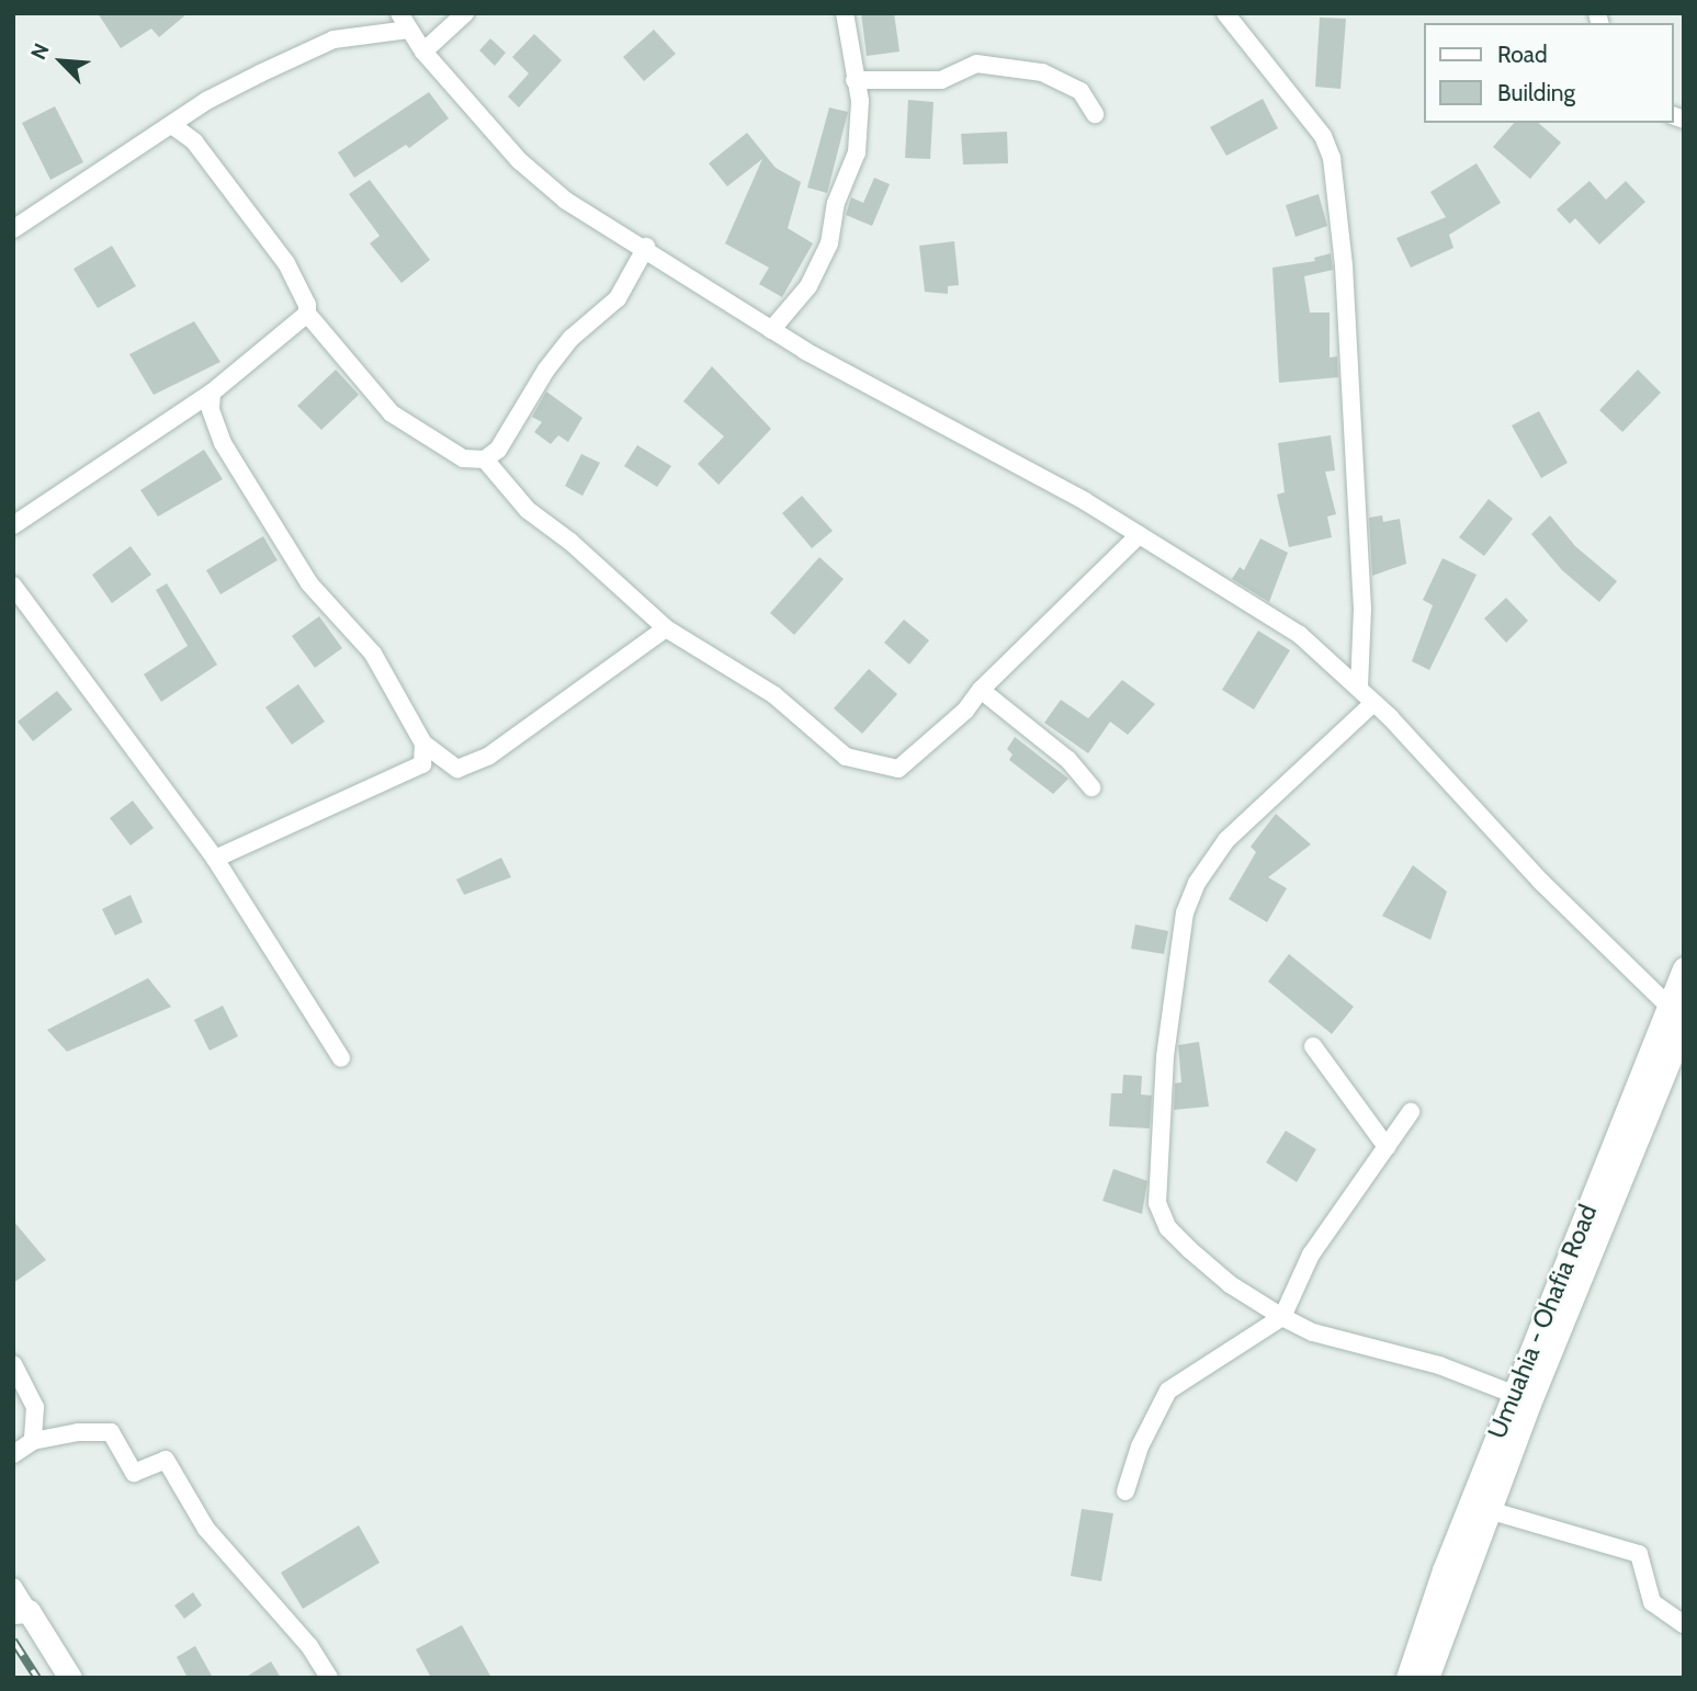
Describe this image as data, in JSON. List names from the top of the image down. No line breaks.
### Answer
{"streets":{"main road":["Umuahia - Ohafia Road"]},"legend":["Road","Building"],"north":"top left"}
